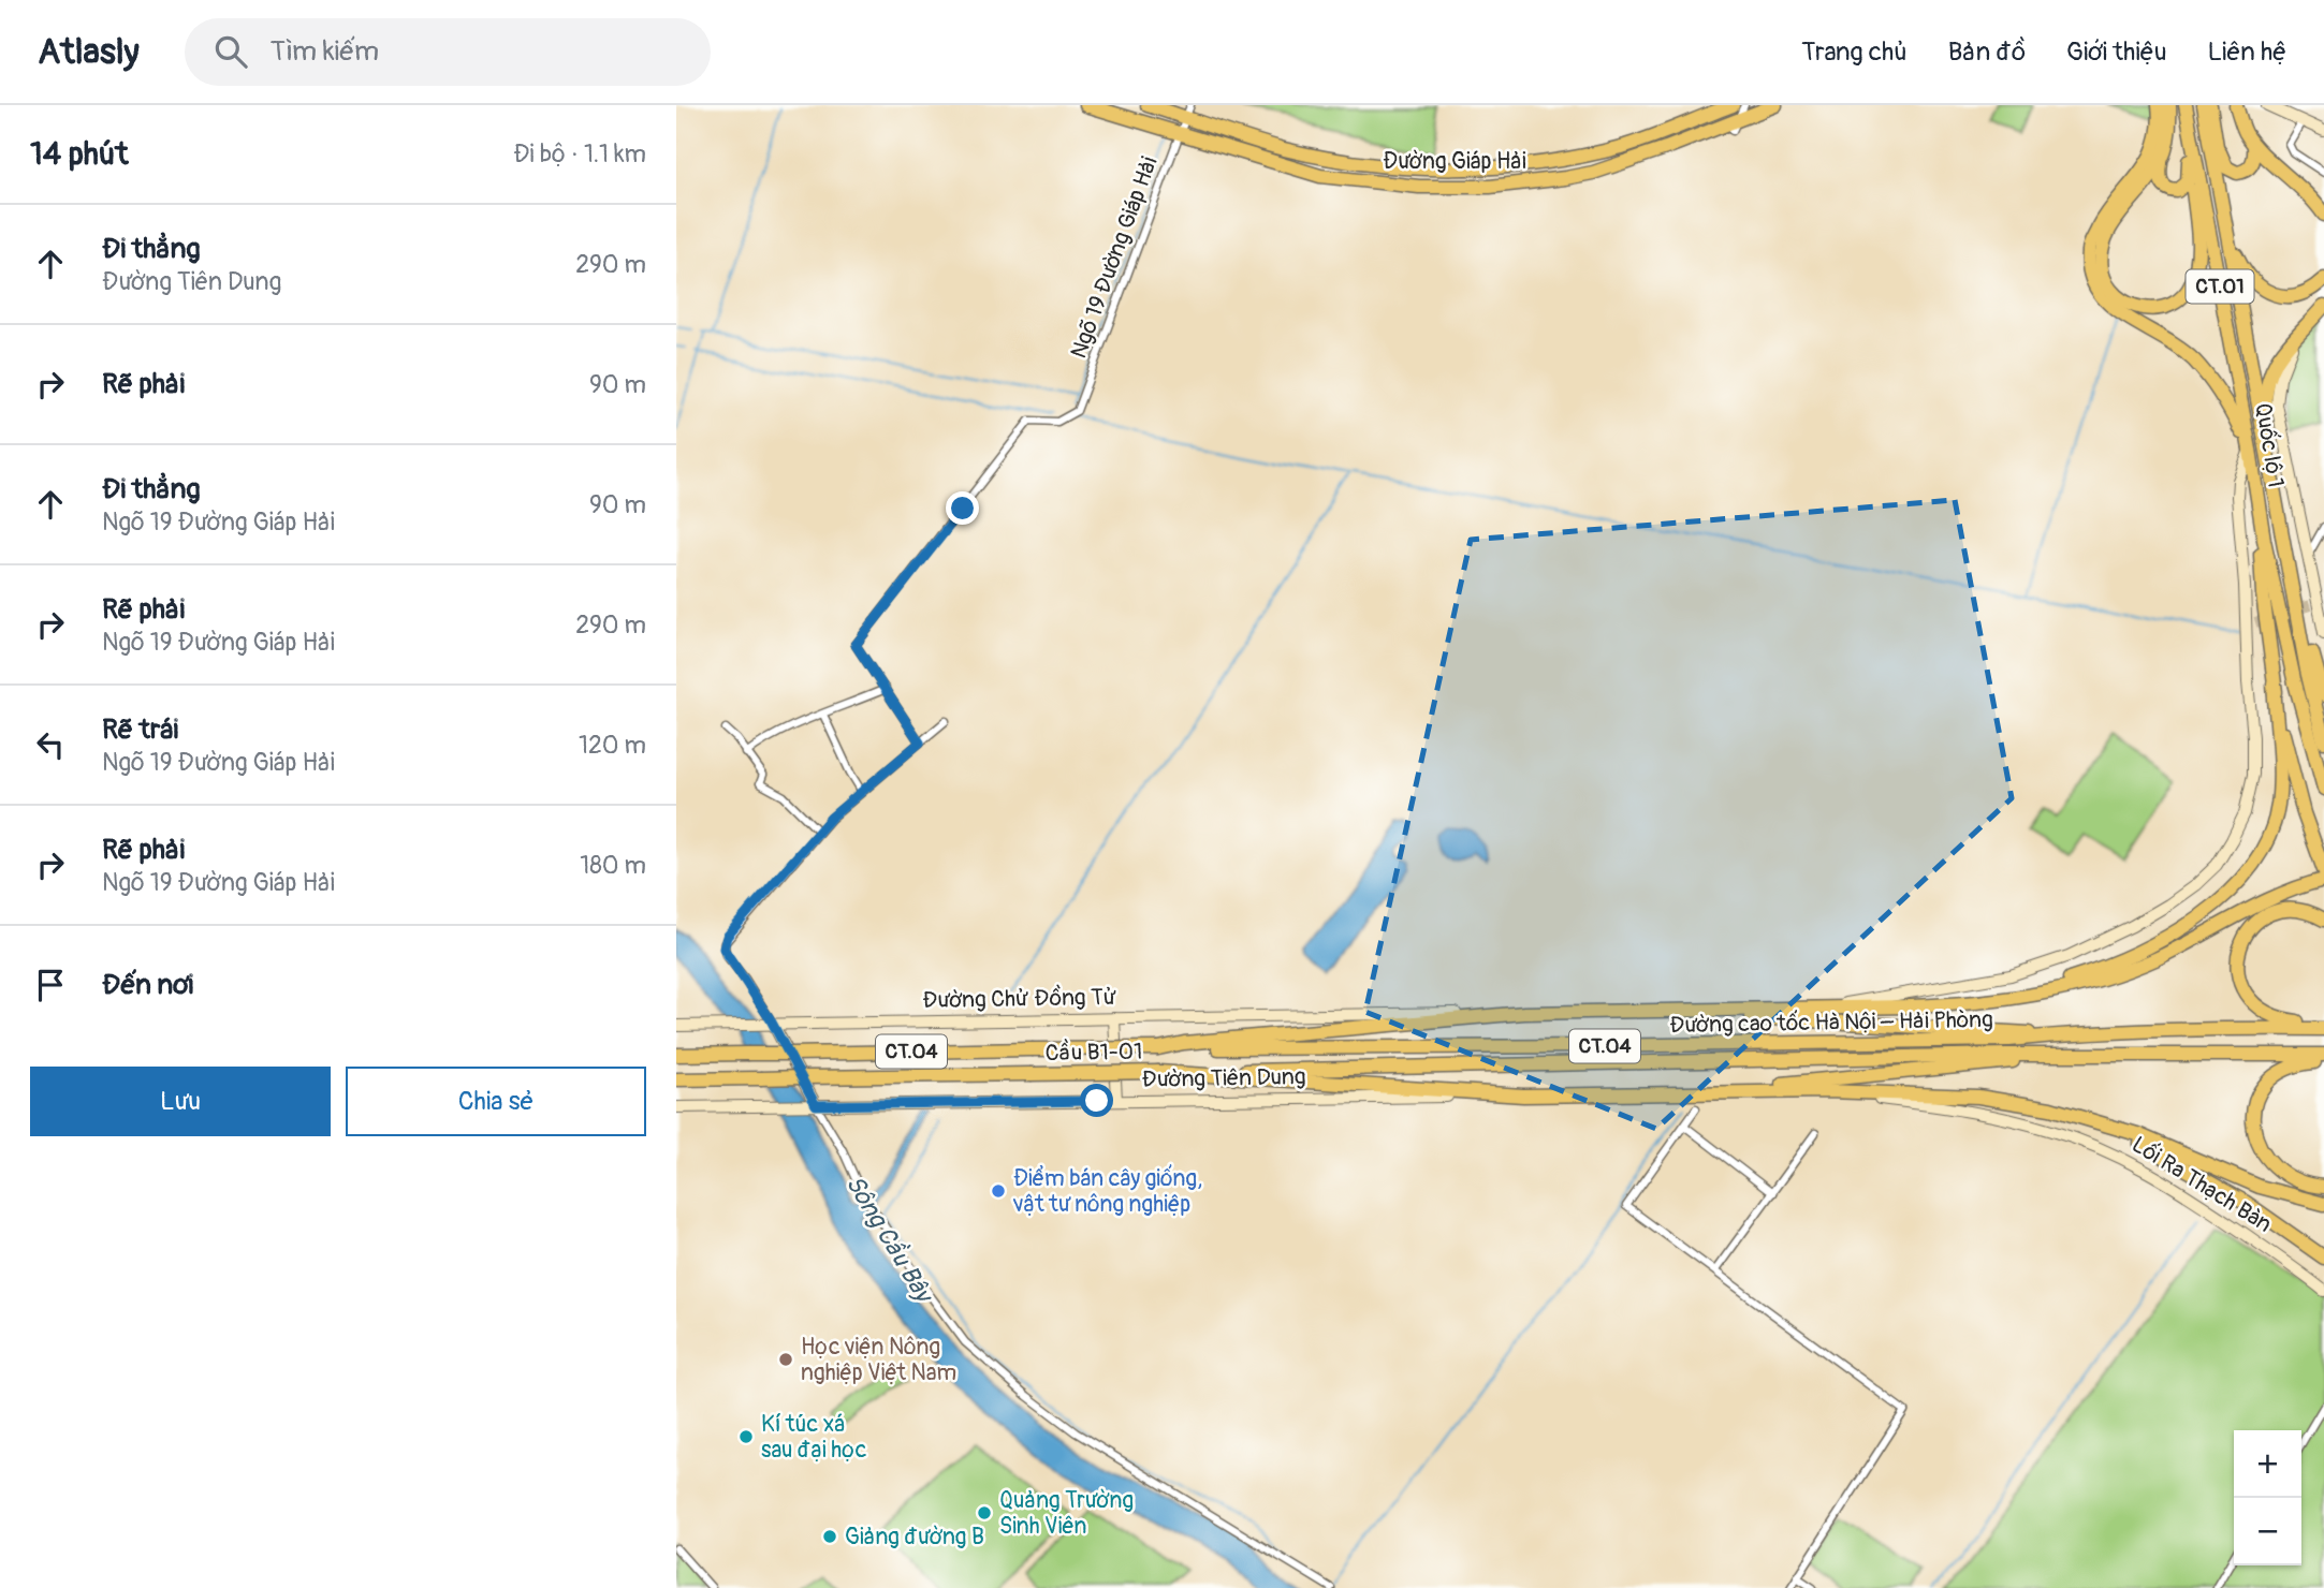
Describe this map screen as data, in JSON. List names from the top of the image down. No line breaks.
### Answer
{"streets":{"highway":["Đường Giáp Hải","CT.01","Quốc lộ 1","Đường cao tốc Hà Nội – Hải Phòng","CT.04","Cầu B1-01"],"main road":["Đường Chử Đồng Tử","Đường Tiên Dung","Lối Ra Thạch Bàn"],"street":["Ngõ 19 Đường Giáp Hải"]},"crossings":[["Đường Giáp Hải","Ngõ 19 Đường Giáp Hải"],["Đường Chử Đồng Tử","Đường cao tốc Hà Nội – Hải Phòng"],["Đường Chử Đồng Tử","CT.04"],["Đường cao tốc Hà Nội – Hải Phòng","CT.04"],["Đường cao tốc Hà Nội – Hải Phòng","Cầu B1-01"],["CT.04","Cầu B1-01"]],"water":["Sông Cầu Bây"],"places":["Điểm bán cây giống, vật tư nông nghiệp","Học viện Nông nghiệp Việt Nam","Kí túc xá sau đại học","Quảng Trường Sinh Viên","Giảng đường B"],"page":{"header":"Atlasly","search":"Tìm kiếm","nav":["Trang chủ","Bản đồ","Giới thiệu","Liên hệ"],"heading":["14 phút","Đi bộ · 1.1 km"],"list":[["Đi thẳng","Đường Tiên Dung","290 m"],["Rẽ phải","90 m"],["Đi thẳng","Ngõ 19 Đường Giáp Hải","90 m"],["Rẽ phải","Ngõ 19 Đường Giáp Hải","290 m"],["Rẽ trái","Ngõ 19 Đường Giáp Hải","120 m"],["Rẽ phải","Ngõ 19 Đường Giáp Hải","180 m"],"Đến nơi"],"buttons":["Lưu","Chia sẻ"],"map_buttons":["+","−"]}}
